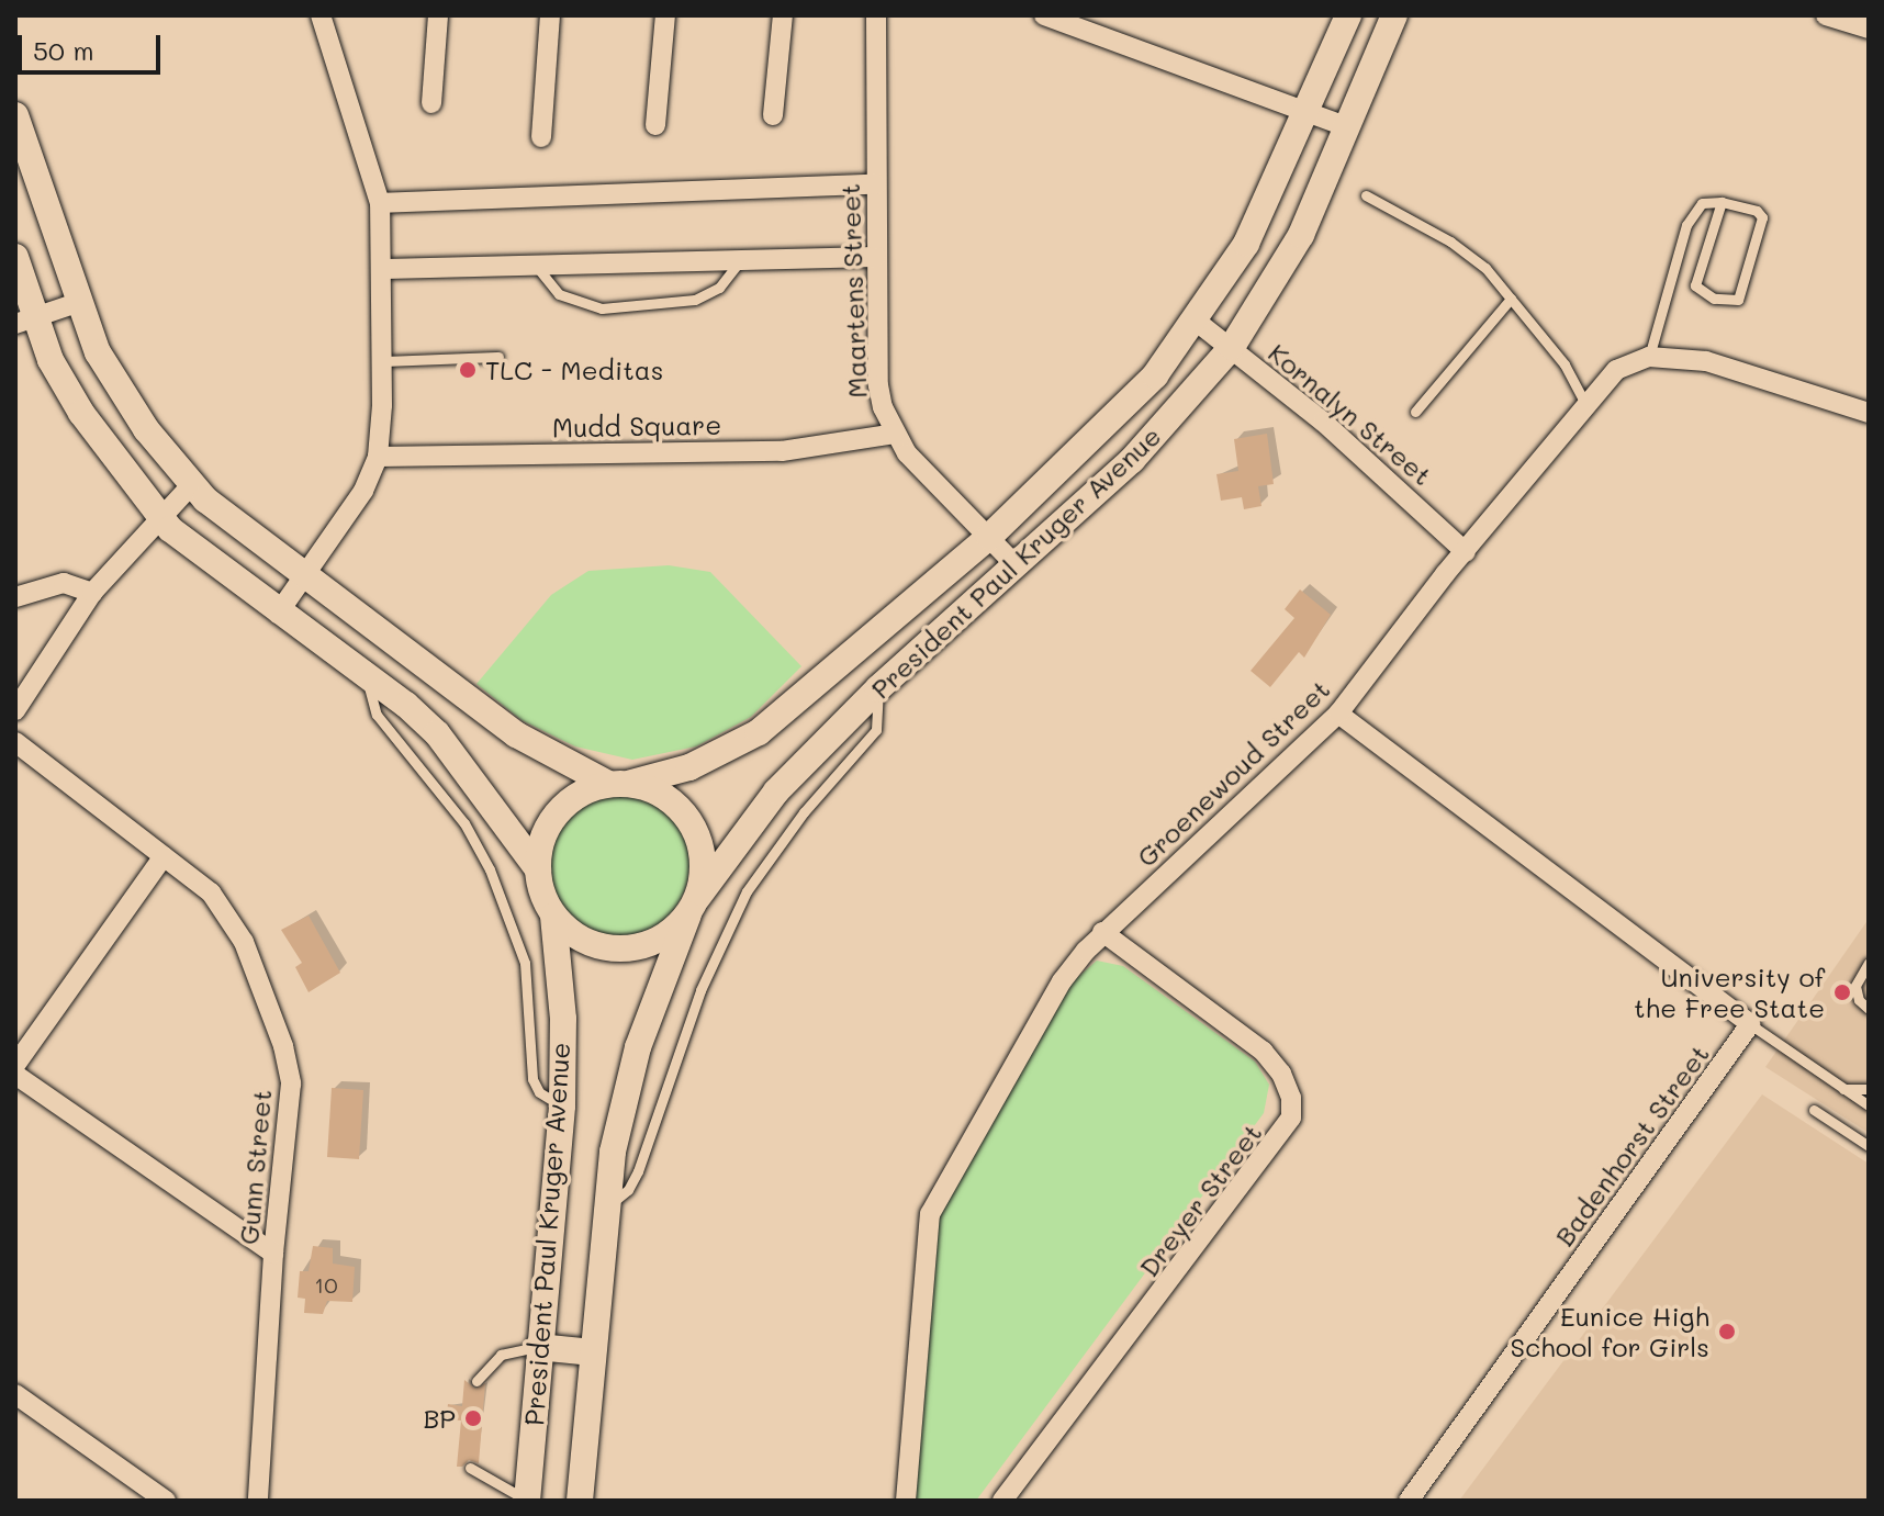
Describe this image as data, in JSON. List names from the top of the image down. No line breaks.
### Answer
{"streets":{"street":["Maartens Street","Kornalyn Street","Mudd Square","President Paul Kruger Avenue","Groenewoud Street","Badenhorst Street","Gunn Street","Dreyer Street"]},"crossings":[["Maartens Street","Mudd Square"],["Maartens Street","President Paul Kruger Avenue"],["Kornalyn Street","President Paul Kruger Avenue"],["Kornalyn Street","Groenewoud Street"],["Groenewoud Street","Dreyer Street"]],"places":["TLC - Meditas","University of the Free State","Eunice High School for Girls","BP"],"house_numbers":["10"],"scale_bar":"50 m"}
